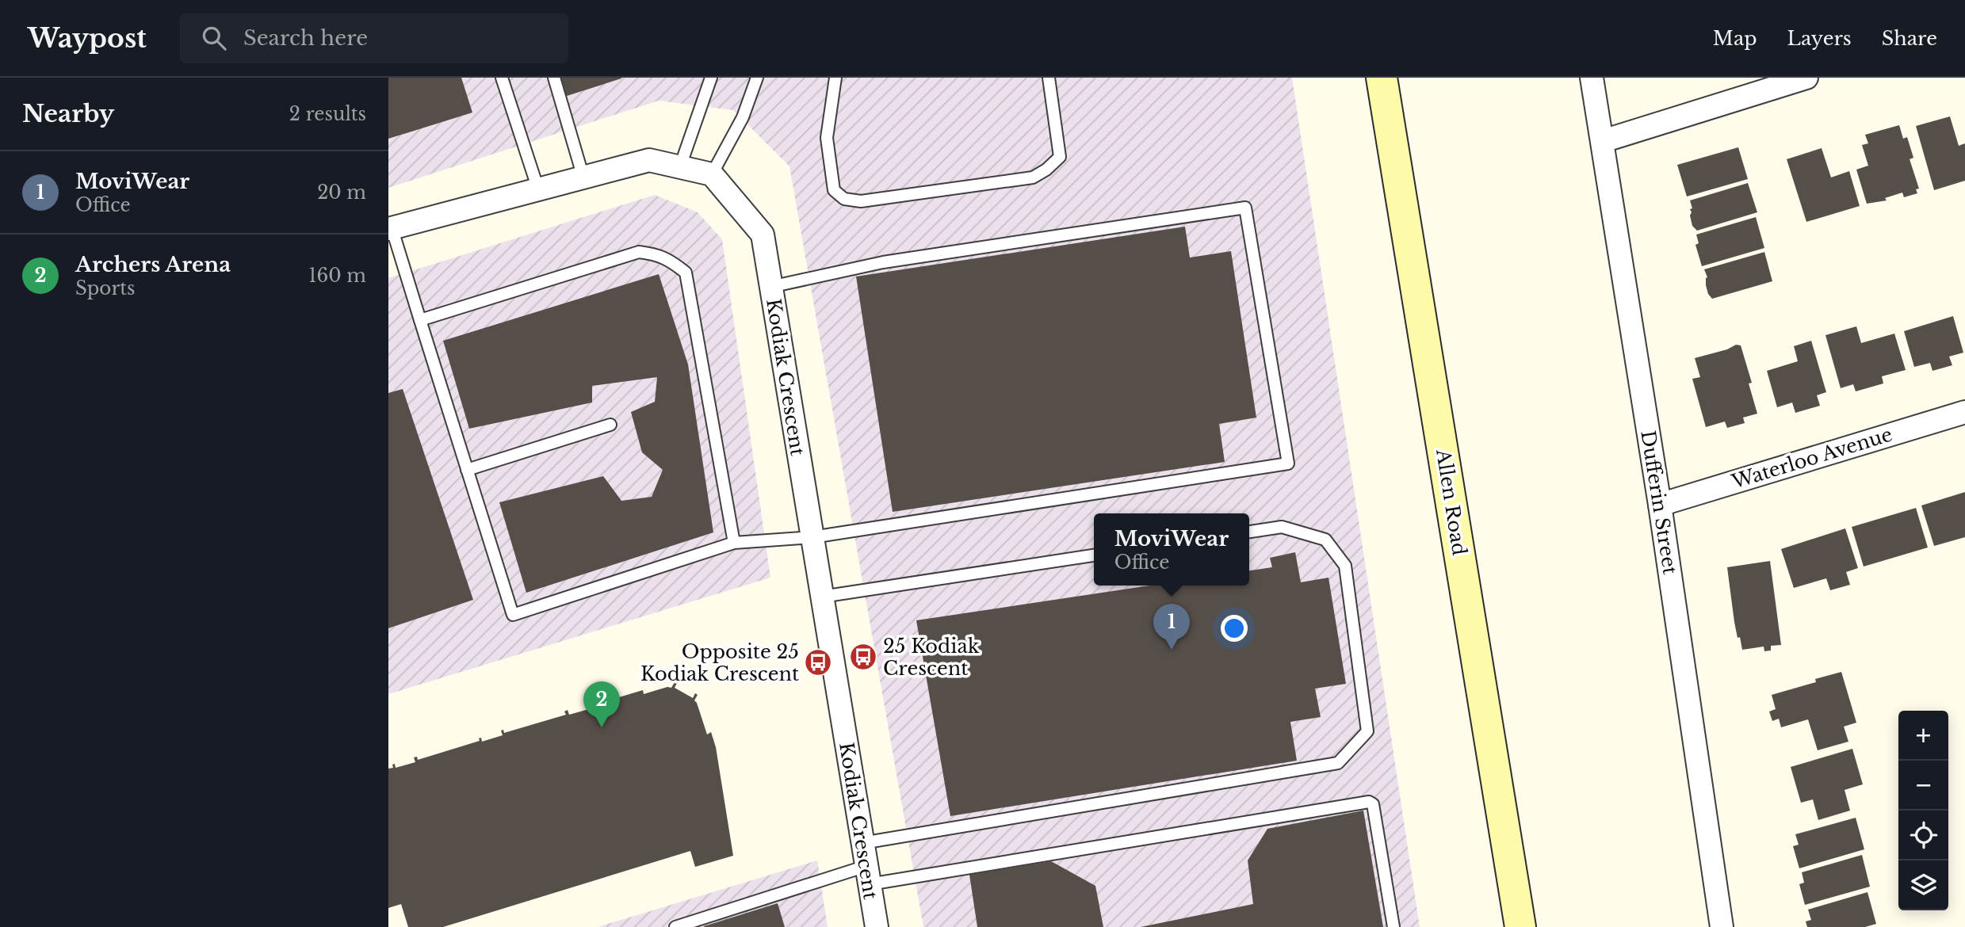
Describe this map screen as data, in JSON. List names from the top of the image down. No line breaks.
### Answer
{"streets":{"main road":["Allen Road"],"street":["Kodiak Crescent","Waterloo Avenue","Dufferin Street"]},"crossings":[["Waterloo Avenue","Dufferin Street"]],"places":{"bus stop":["25 Kodiak Crescent","Opposite 25 Kodiak Crescent"]},"page":{"header":"Waypost","search":"Search here","nav":["Map","Layers","Share"],"heading":["Nearby","2 results"],"list":[{"mark":"1","name":"MoviWear","note":"Office","value":"20 m"},{"mark":"2","name":"Archers Arena","note":"Sports","value":"160 m"}],"popup":["MoviWear","Office"],"pins":["1","2"],"map_buttons":["+","−"]}}
